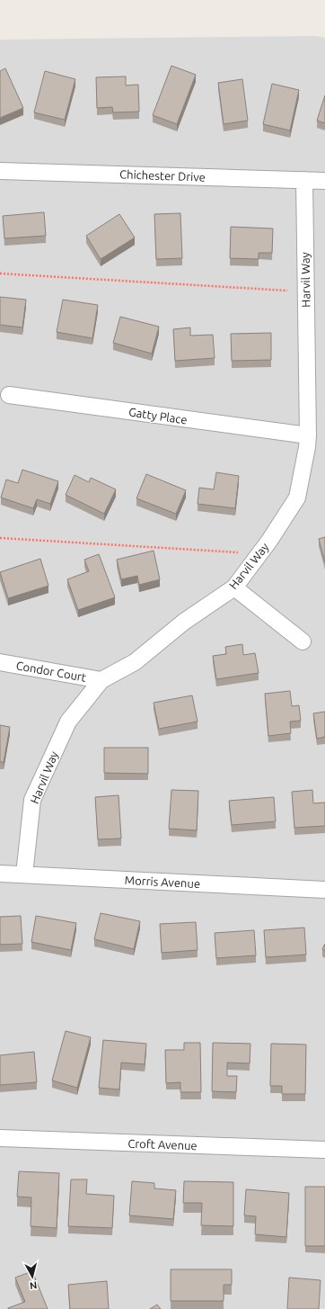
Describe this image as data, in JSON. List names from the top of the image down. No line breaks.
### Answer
{"streets":{"street":["Chichester Drive","Harvil Way","Gatty Place","Condor Court","Morris Avenue","Croft Avenue"]},"crossings":[["Chichester Drive","Harvil Way"],["Harvil Way","Gatty Place"],["Harvil Way","Condor Court"],["Harvil Way","Morris Avenue"]],"north":"bottom"}
